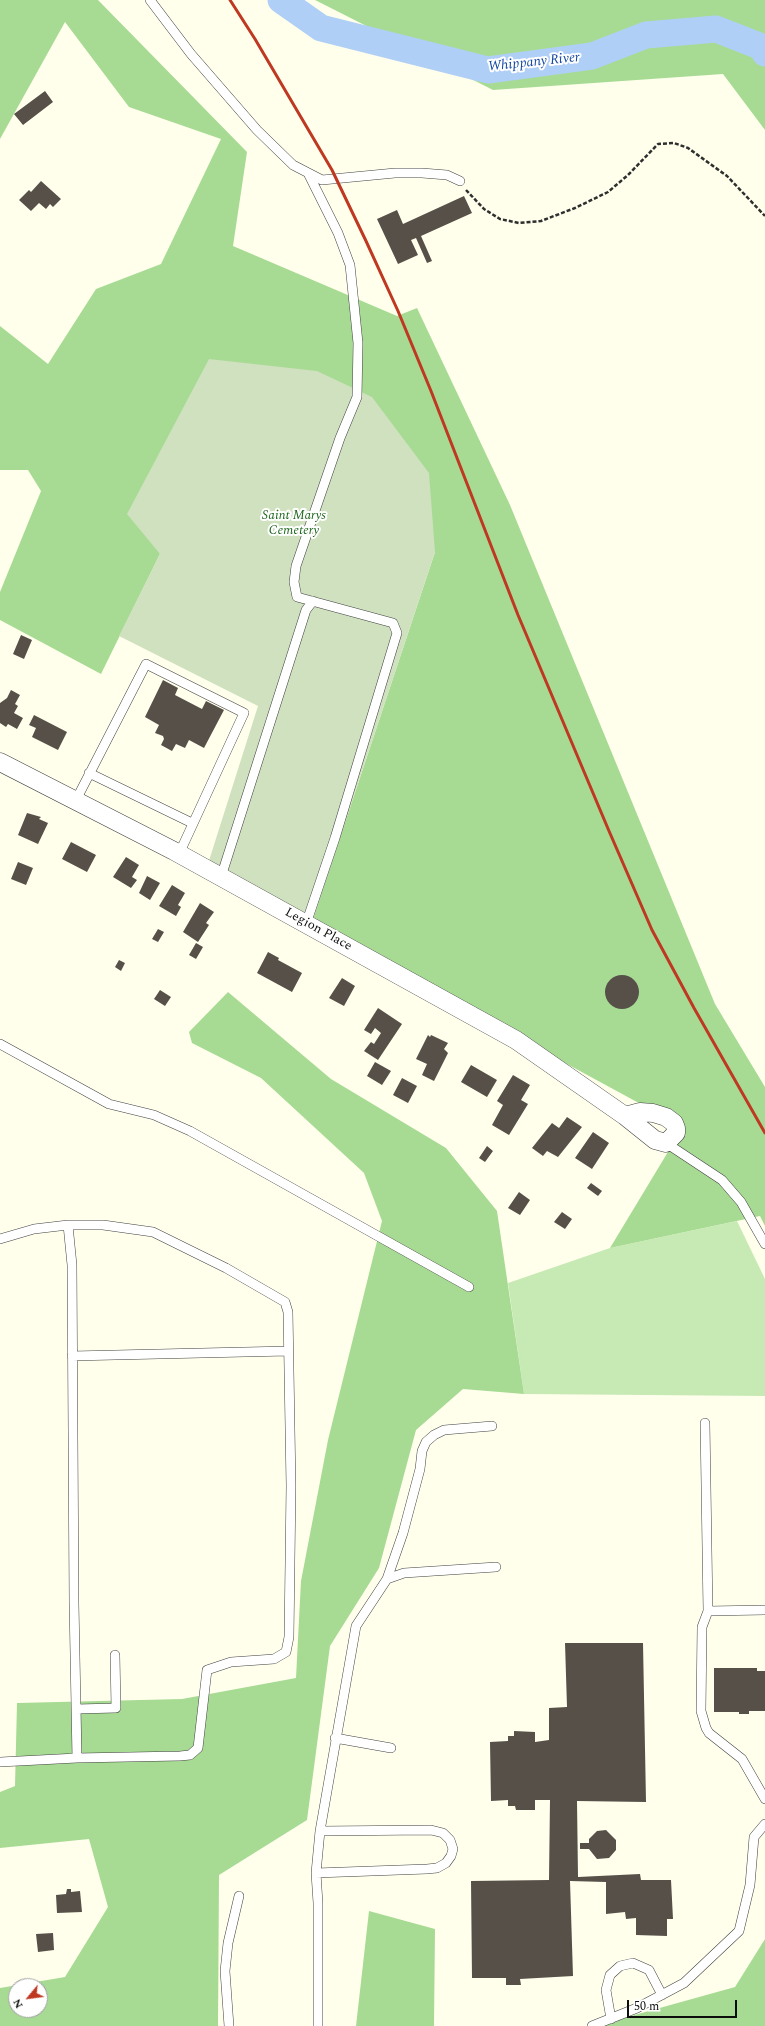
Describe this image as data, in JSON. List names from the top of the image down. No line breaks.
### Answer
{"streets":{"street":["Legion Place"]},"water":["Whippany River"],"parks":["Saint Marys Cemetery"],"scale_bar":"50 m","north":"bottom left"}
